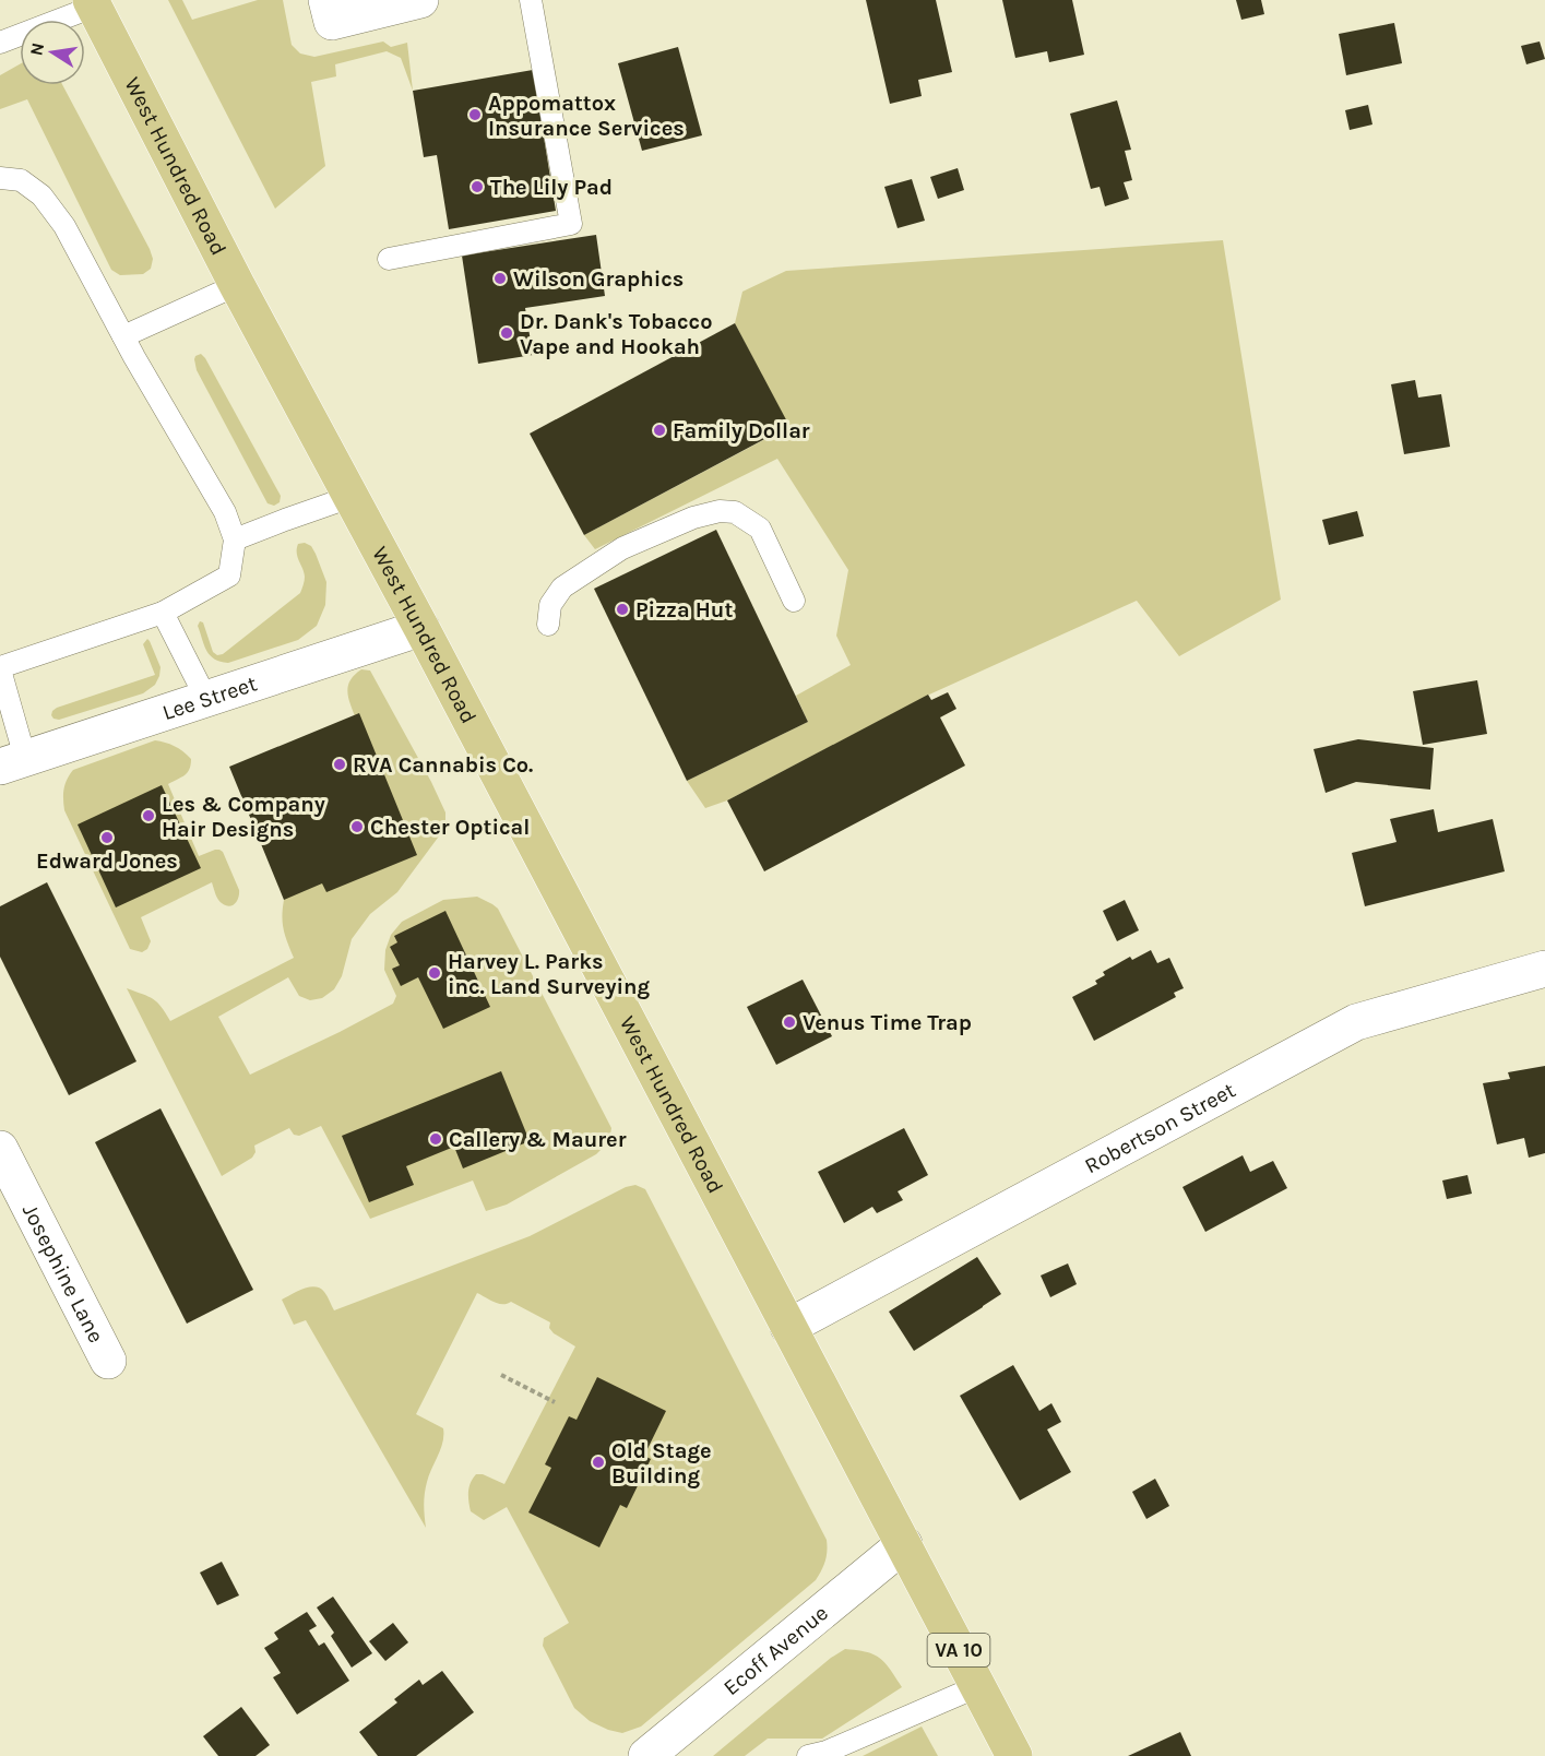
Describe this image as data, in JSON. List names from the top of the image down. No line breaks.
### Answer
{"streets":{"main road":["West Hundred Road","VA 10"],"street":["Lee Street","Robertson Street","Josephine Lane","Ecoff Avenue"]},"crossings":[["West Hundred Road","Lee Street"],["West Hundred Road","Robertson Street"],["West Hundred Road","Ecoff Avenue"]],"places":["Appomattox Insurance Services","The Lily Pad","Wilson Graphics","Dr. Dank's Tobacco Vape and Hookah","Family Dollar","Pizza Hut","RVA Cannabis Co.","Les & Company Hair Designs","Chester Optical","Edward Jones","Harvey L. Parks inc. Land Surveying","Venus Time Trap","Callery & Maurer","Old Stage Building"],"north":"left"}
